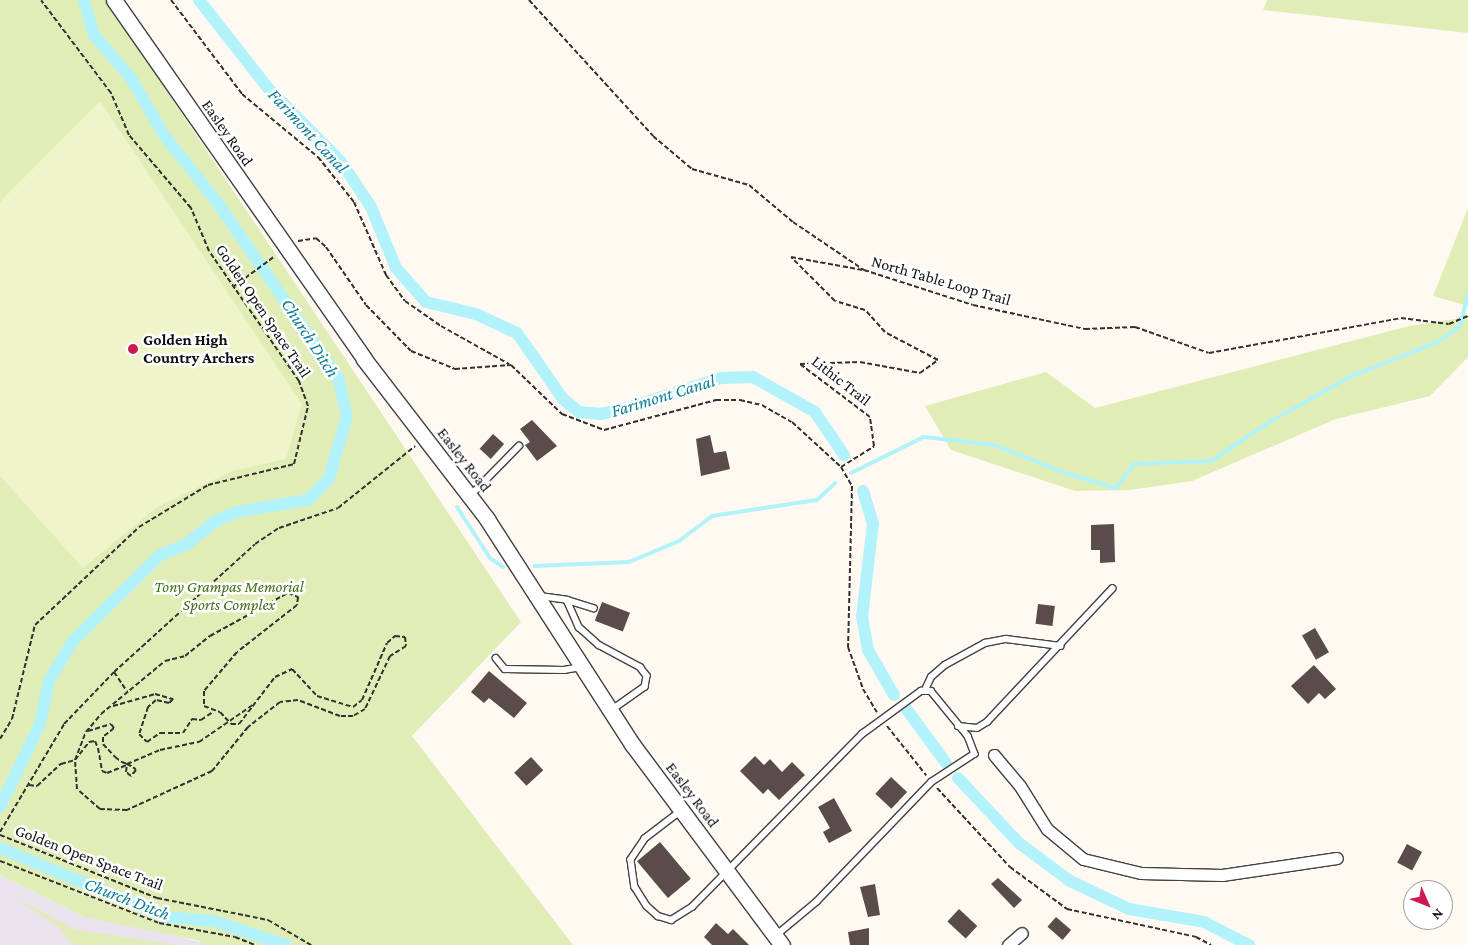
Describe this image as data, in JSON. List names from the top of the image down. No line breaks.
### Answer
{"streets":{"street":["Easley Road"],"path":["North Table Loop Trail","Golden Open Space Trail","Lithic Trail"]},"crossings":[["North Table Loop Trail","Lithic Trail"]],"water":["Farimont Canal","Church Ditch"],"parks":["Tony Grampas Memorial Sports Complex"],"places":["Golden High Country Archers"],"north":"bottom right"}
